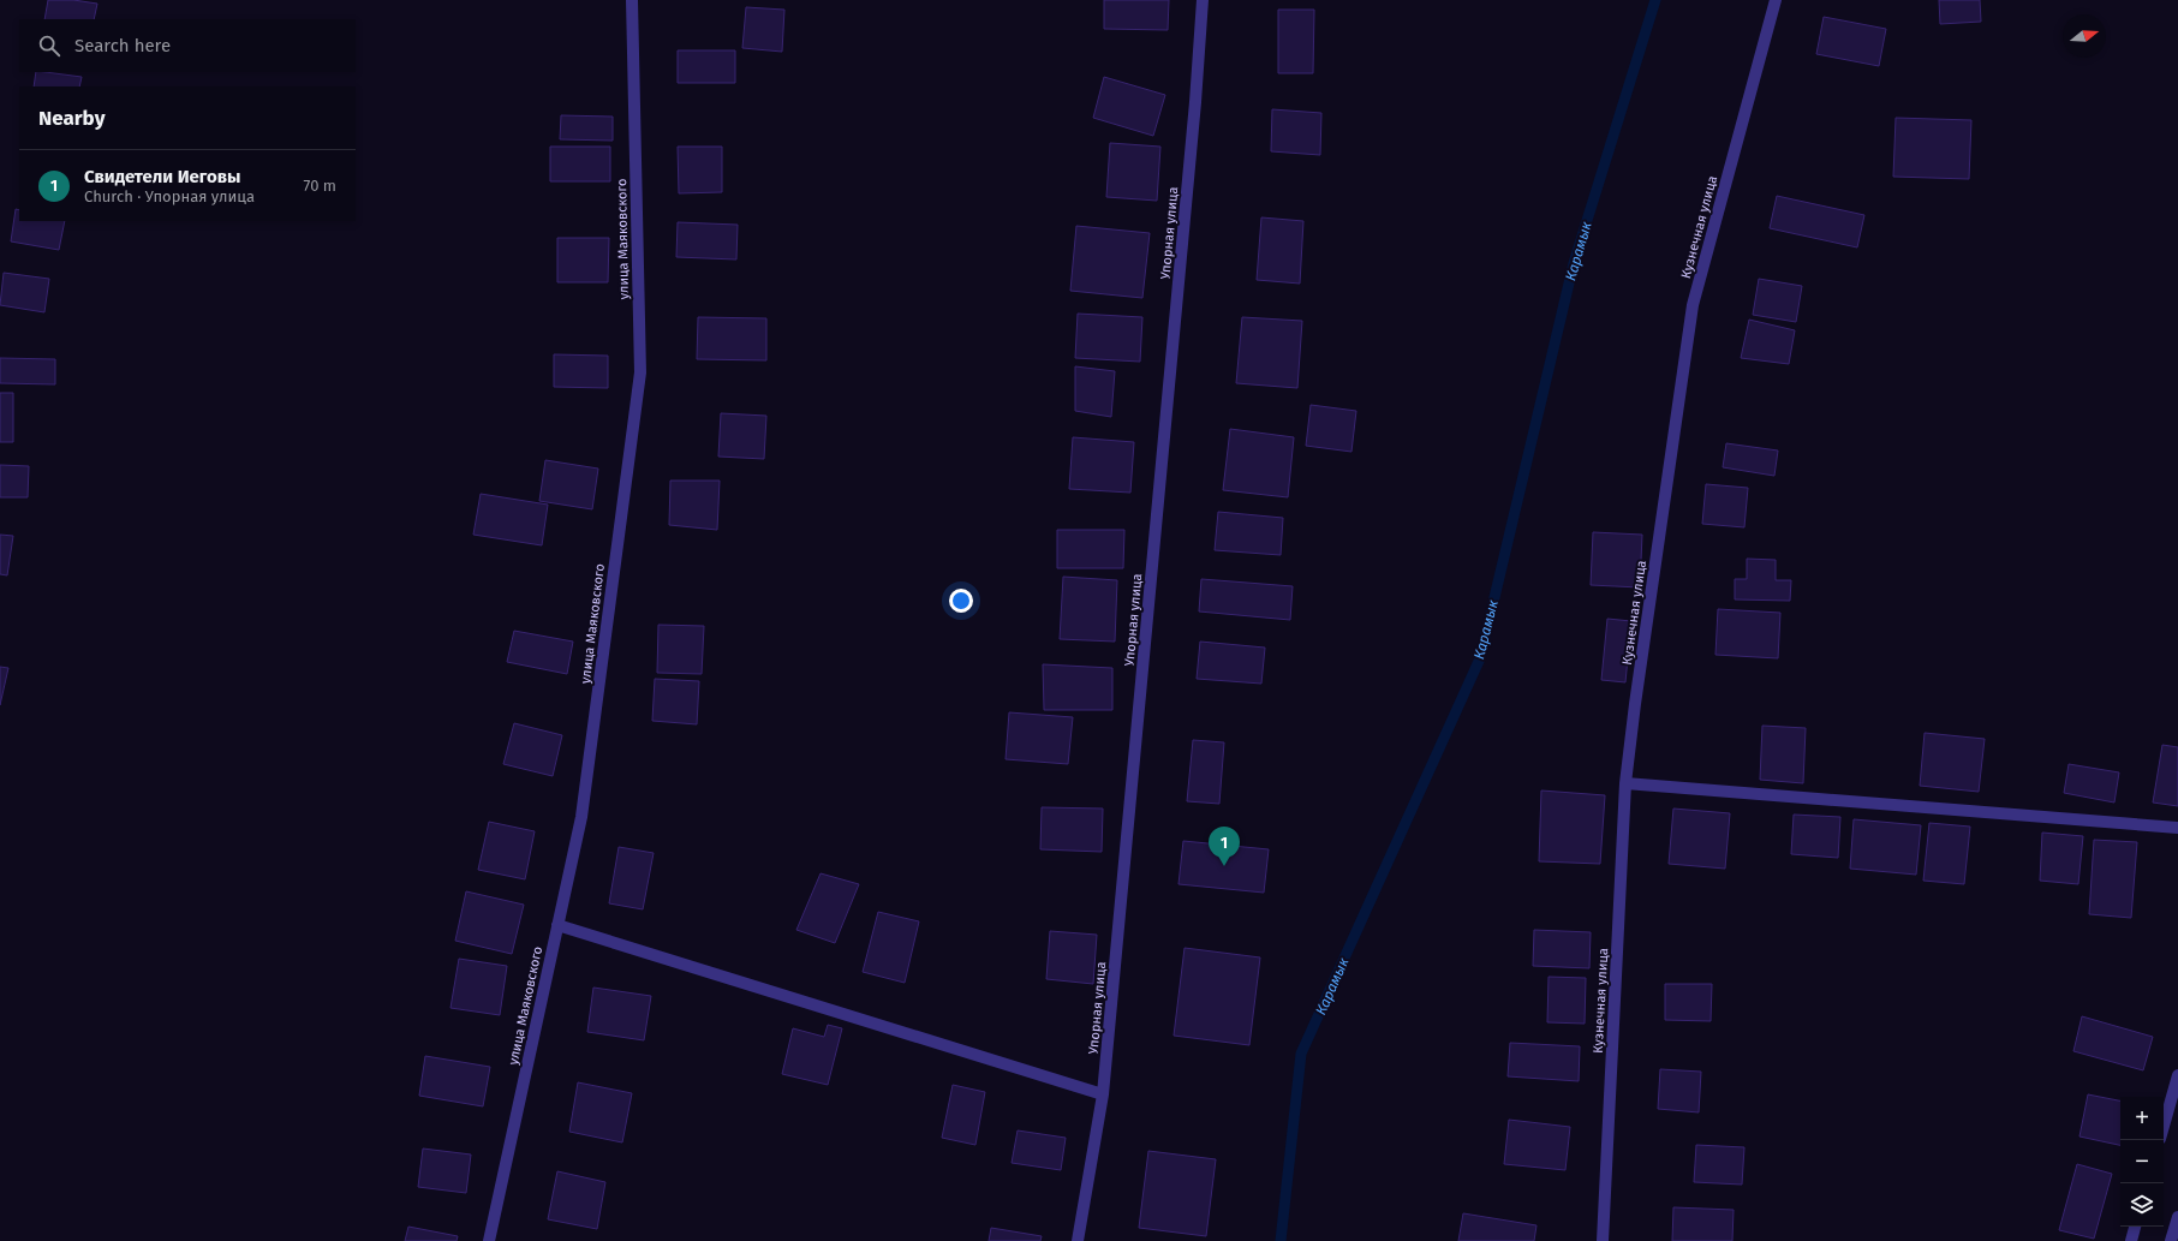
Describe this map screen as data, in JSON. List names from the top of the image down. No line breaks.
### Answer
{"streets":{"street":["Кузнечная улица","Упорная улица","улица Маяковского"]},"water":["Карамык"],"north":"right","page":{"search":"Search here","heading":"Nearby","list":[{"mark":"1","name":"Свидетели Иеговы","note":"Church · Упорная улица","value":"70 m"}],"pins":"1","map_buttons":["+","−"]}}
